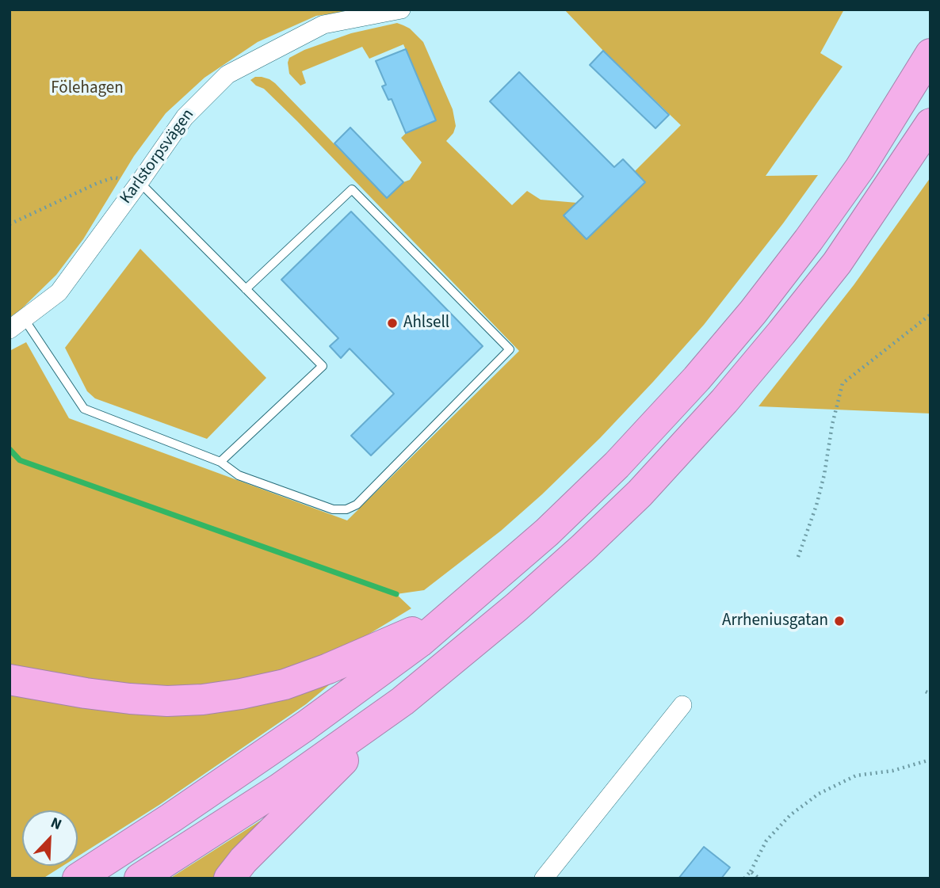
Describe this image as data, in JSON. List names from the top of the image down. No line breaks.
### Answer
{"streets":{"street":["Karlstorpsvägen"]},"parks":["Fölehagen"],"places":["Ahlsell","Arrheniusgatan"],"north":"top right"}
